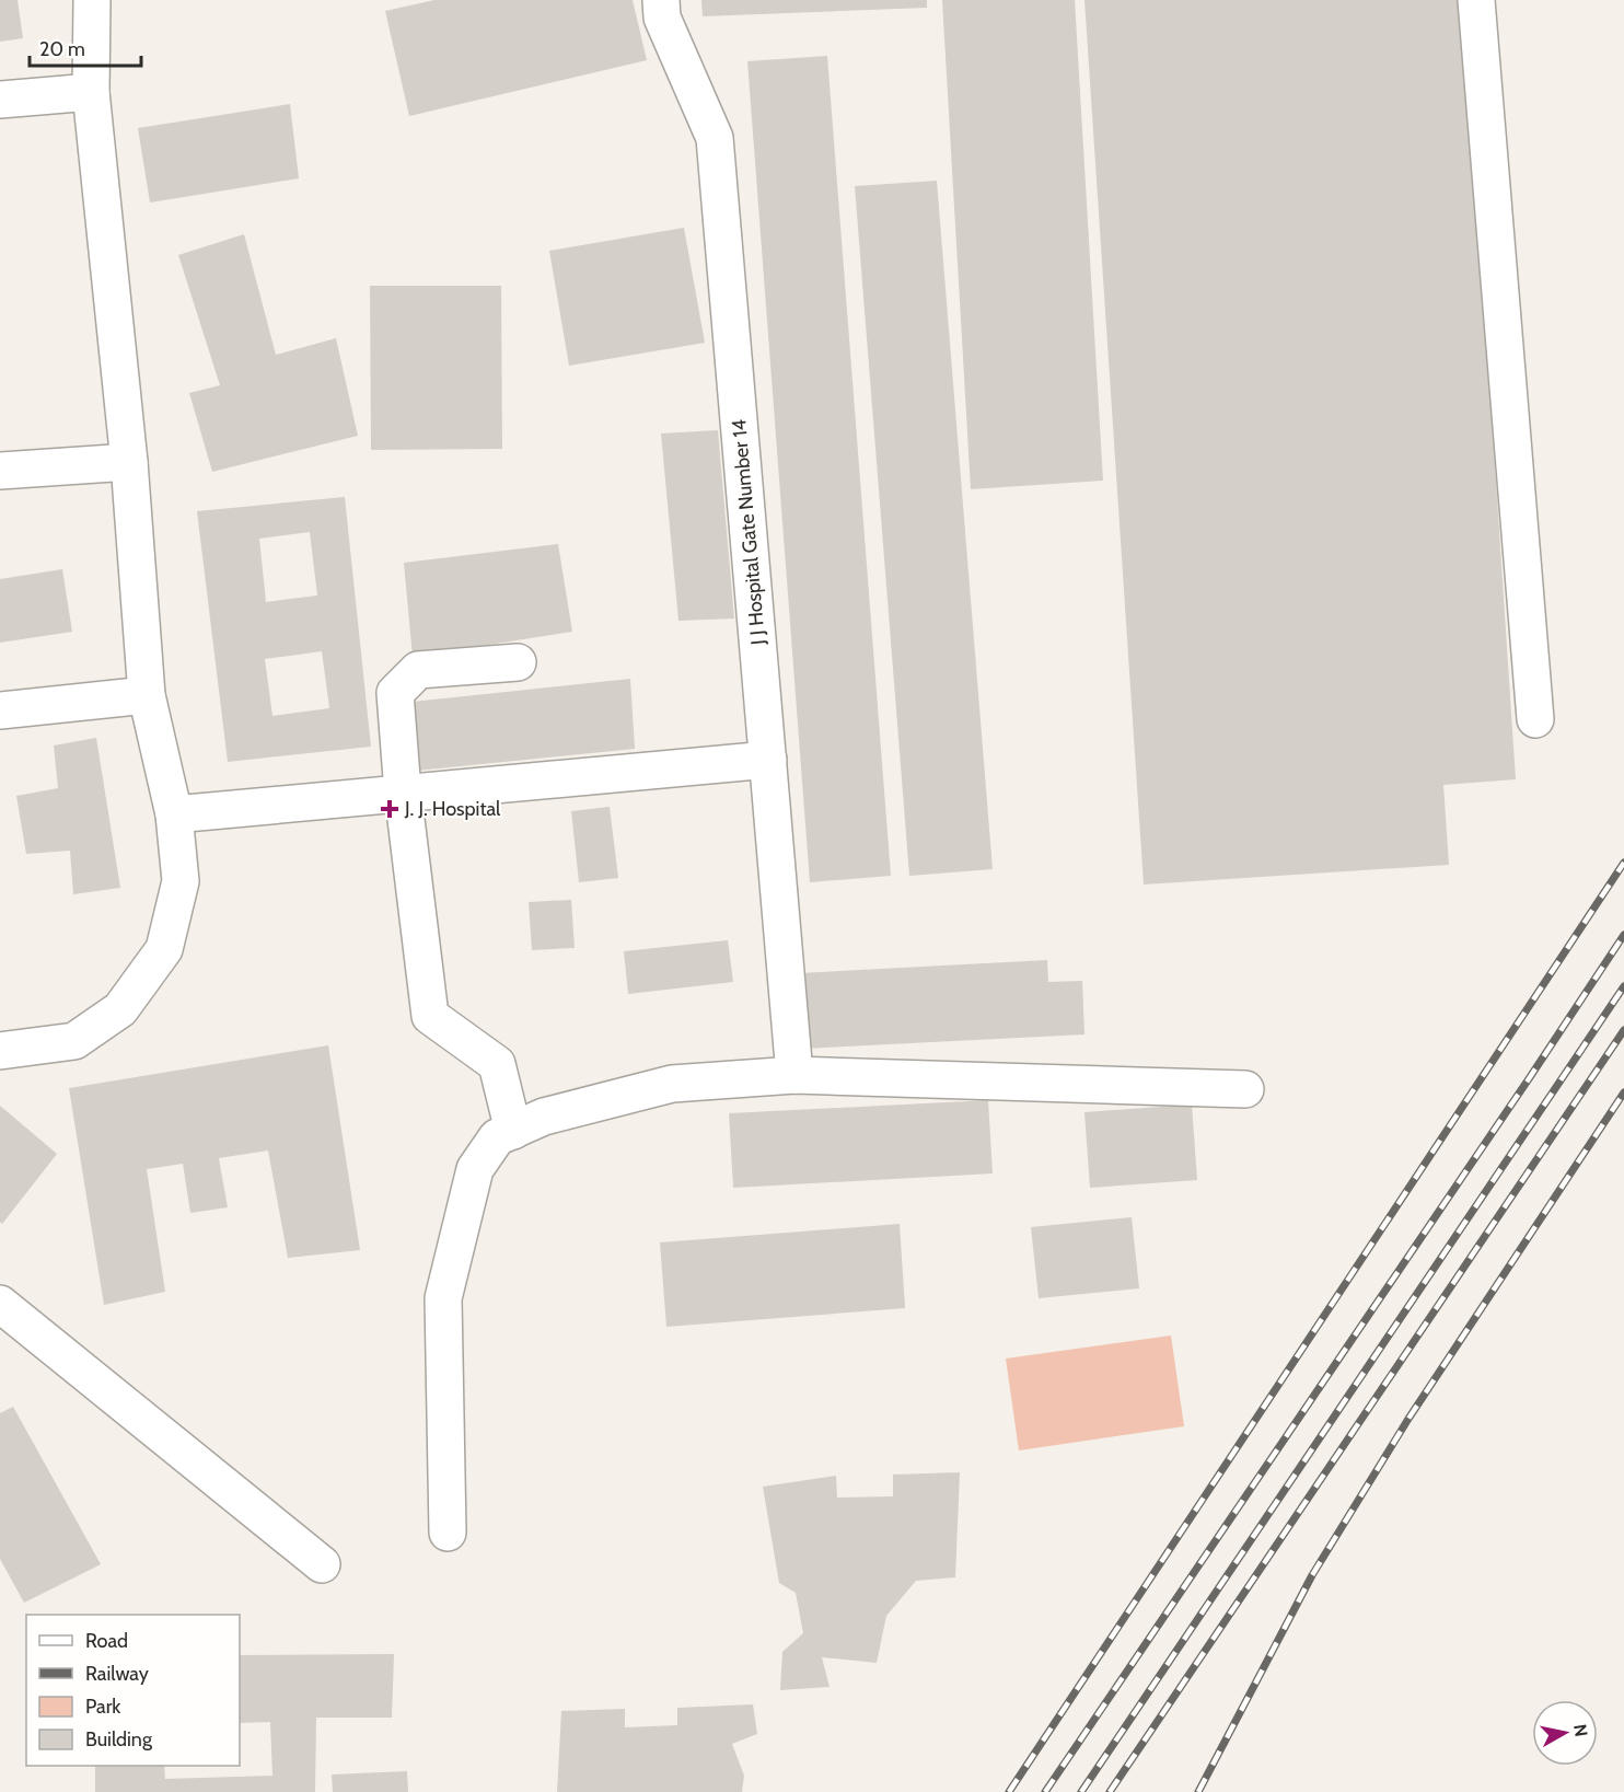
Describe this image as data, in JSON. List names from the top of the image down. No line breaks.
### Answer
{"streets":{"lane":["J J Hospital Gate Number 14"]},"places":{"health":["J. J. Hospital"]},"legend":["Road","Railway","Park","Building"],"scale_bar":"20 m","north":"right"}
